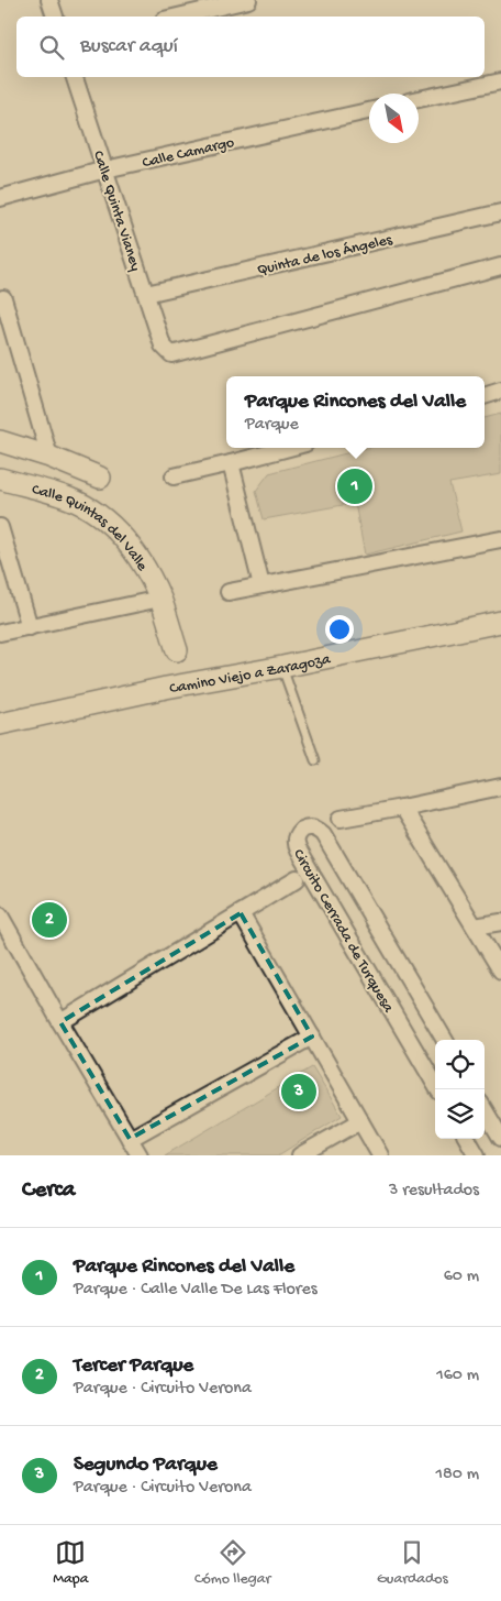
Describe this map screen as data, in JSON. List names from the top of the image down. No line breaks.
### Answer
{"streets":{"street":["Calle Camargo","Calle Quinta Vianey","Quinta de los Ángeles","Calle Quintas del Valle","Camino Viejo a Zaragoza","Circuito Cerrada de Turquesa"]},"crossings":[["Calle Camargo","Calle Quinta Vianey"],["Calle Quinta Vianey","Quinta de los Ángeles"]],"north":"bottom right","page":{"search":"Buscar aquí","popup":["Parque Rincones del Valle","Parque"],"pins":["1","2","3"],"heading":["Cerca","3 resultados"],"list":[{"mark":"1","name":"Parque Rincones del Valle","note":"Parque · Calle Valle De Las Flores","value":"60 m"},{"mark":"2","name":"Tercer Parque","note":"Parque · Circuito Verona","value":"160 m"},{"mark":"3","name":"Segundo Parque","note":"Parque · Circuito Verona","value":"180 m"}],"nav":["Mapa","Cómo llegar","Guardados"]}}
